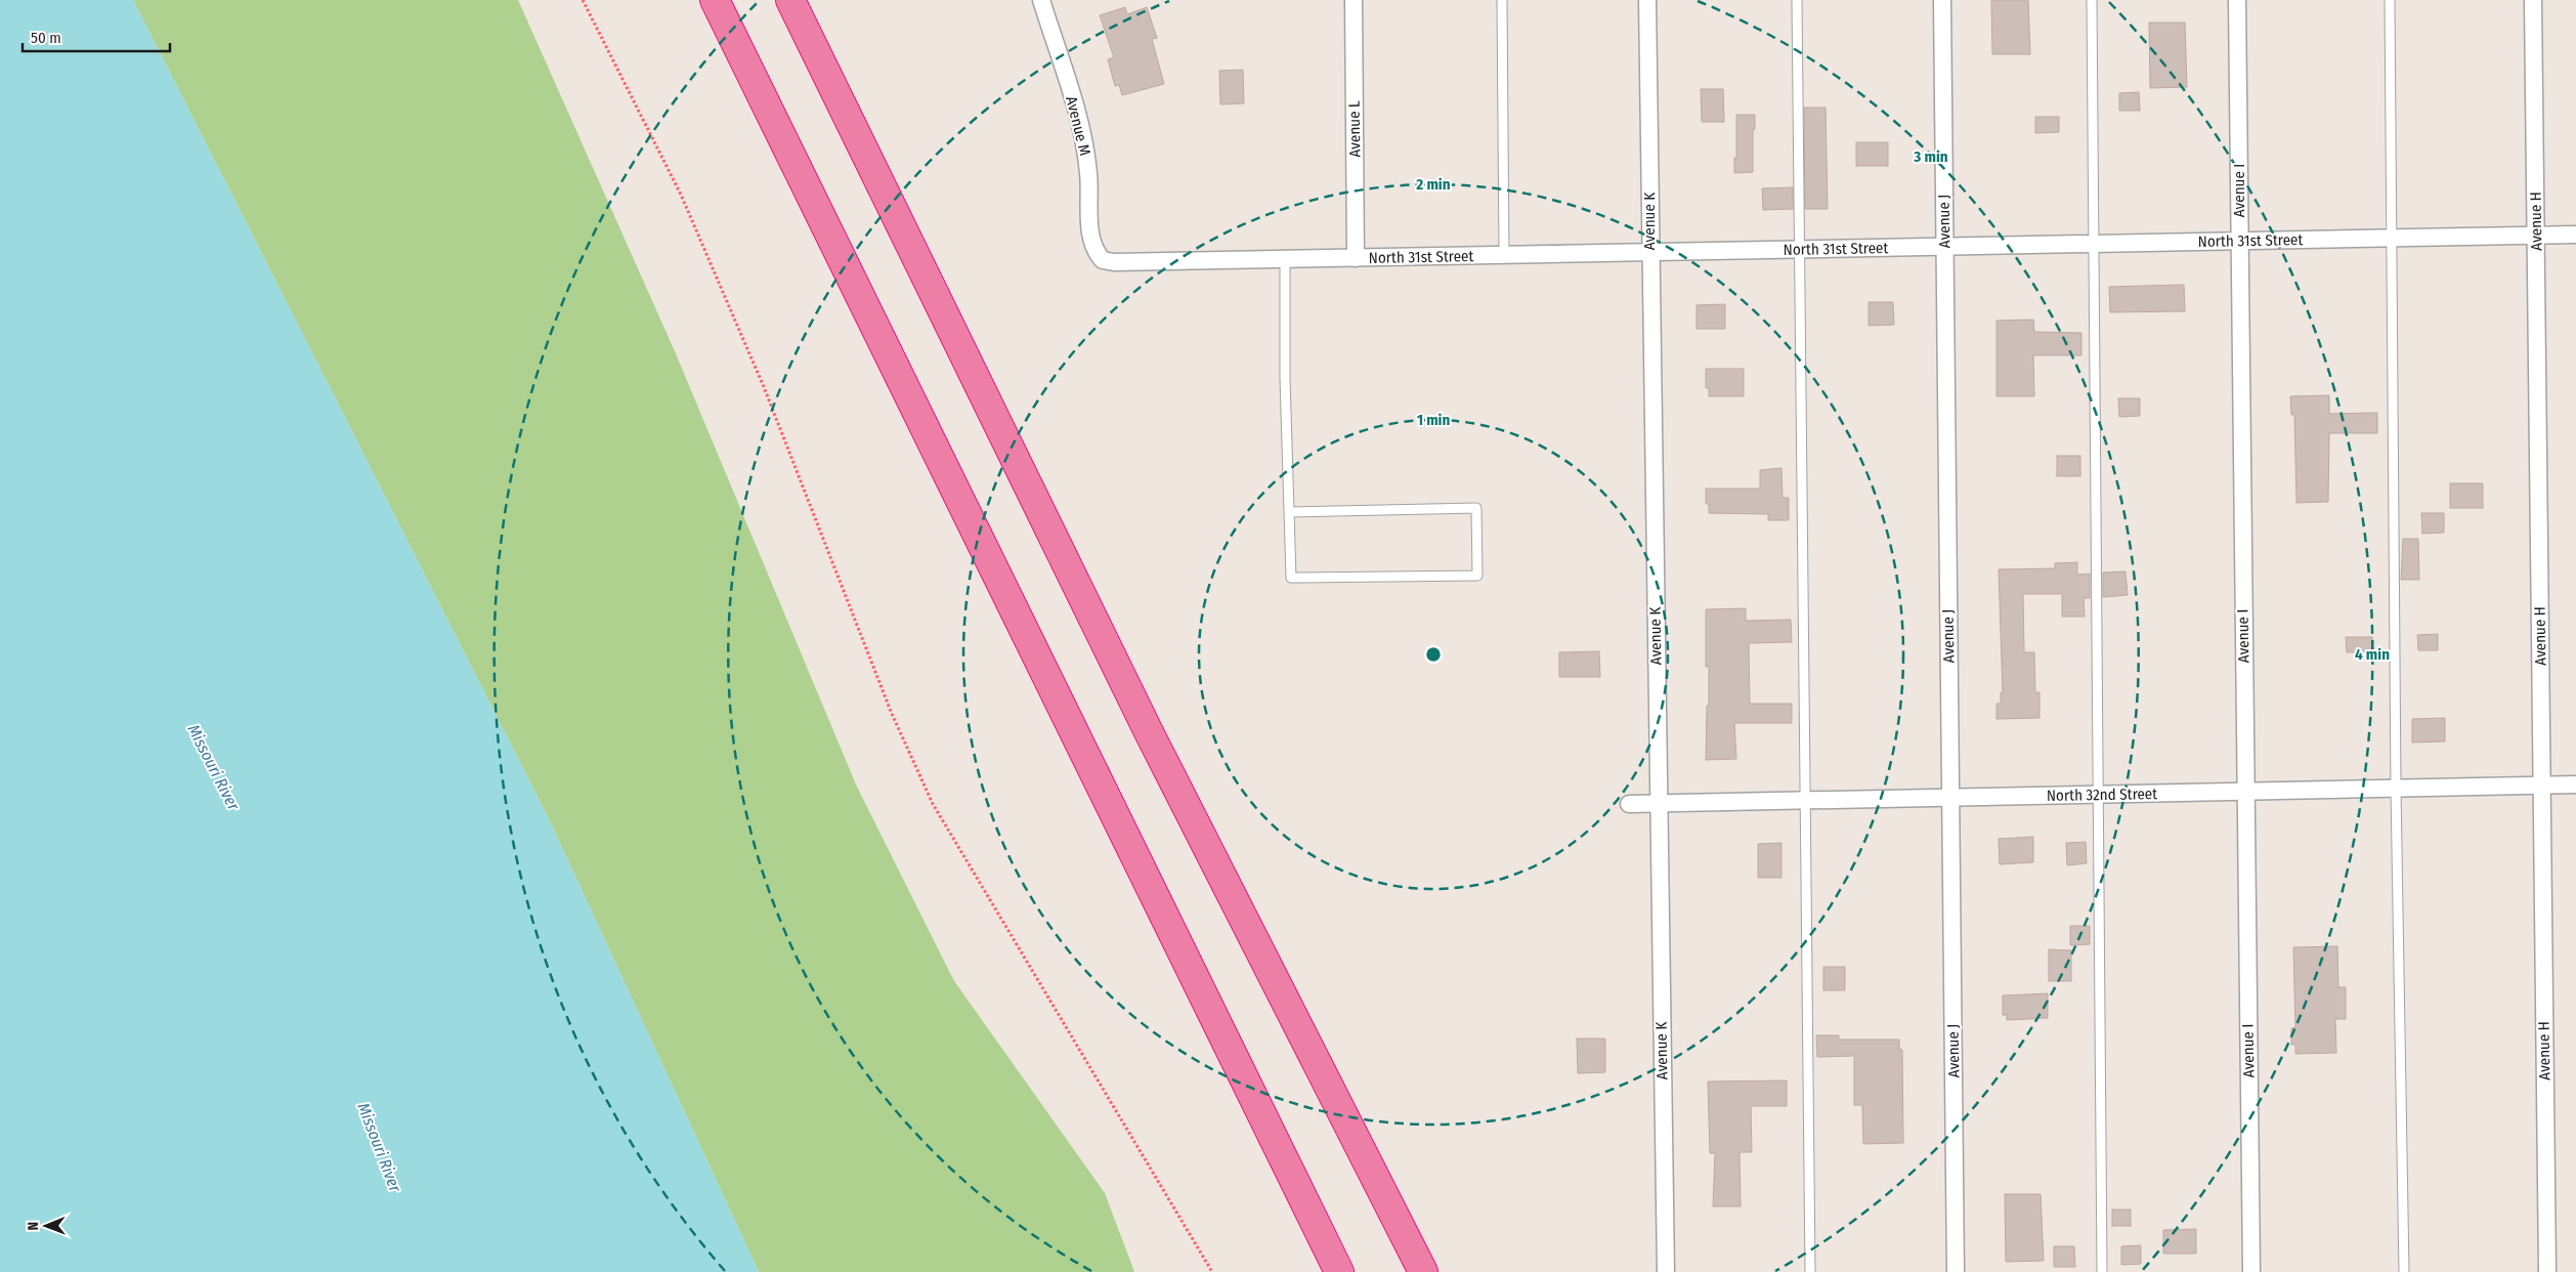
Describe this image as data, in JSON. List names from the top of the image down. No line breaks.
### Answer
{"streets":{"street":["Avenue M","Avenue L","Avenue I","Avenue K","Avenue J","Avenue H","North 31st Street","North 32nd Street"]},"crossings":[["Avenue M","North 31st Street"],["Avenue L","North 31st Street"],["Avenue I","North 31st Street"],["Avenue I","North 32nd Street"],["Avenue K","North 31st Street"],["Avenue K","North 32nd Street"],["Avenue J","North 31st Street"],["Avenue J","North 32nd Street"],["Avenue H","North 31st Street"],["Avenue H","North 32nd Street"]],"water":["Missouri River"],"scale_bar":"50 m","north":"left","rings":["3 min","2 min","1 min","4 min"]}
